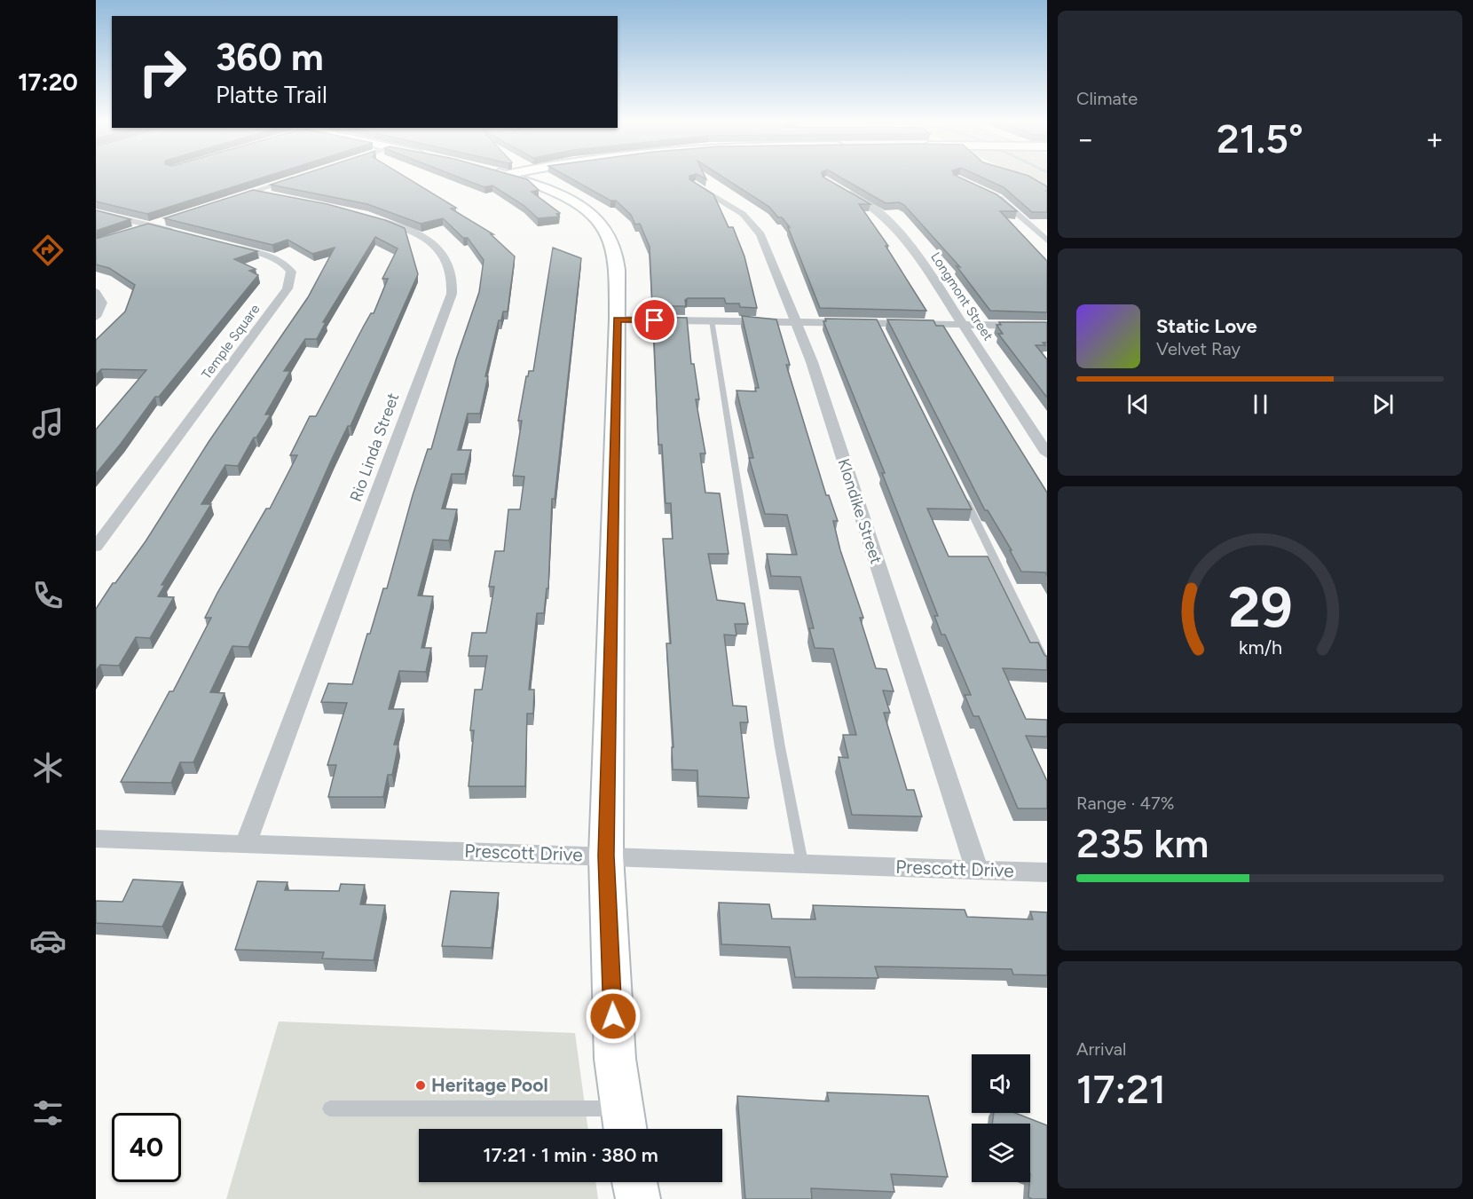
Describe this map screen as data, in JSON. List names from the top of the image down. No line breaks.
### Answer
{"streets":{"street":["Longmont Street","Temple Square","Rio Linda Street","Klondike Street","Prescott Drive"]},"crossings":[["Rio Linda Street","Prescott Drive"],["Klondike Street","Prescott Drive"]],"places":["Heritage Pool"],"page":{"tabs":"17:20","tile":["Climate",["Range · 47%","235 km"],["Arrival","17:21"]],"turn":["360 m","Platte Trail"],"heat":["−","21.5°","+"],"song":["Static Love","Velvet Ray"],"limit":"40","trip":"17:21 · 1 min · 380 m","gauge":["29","km/h"]}}
